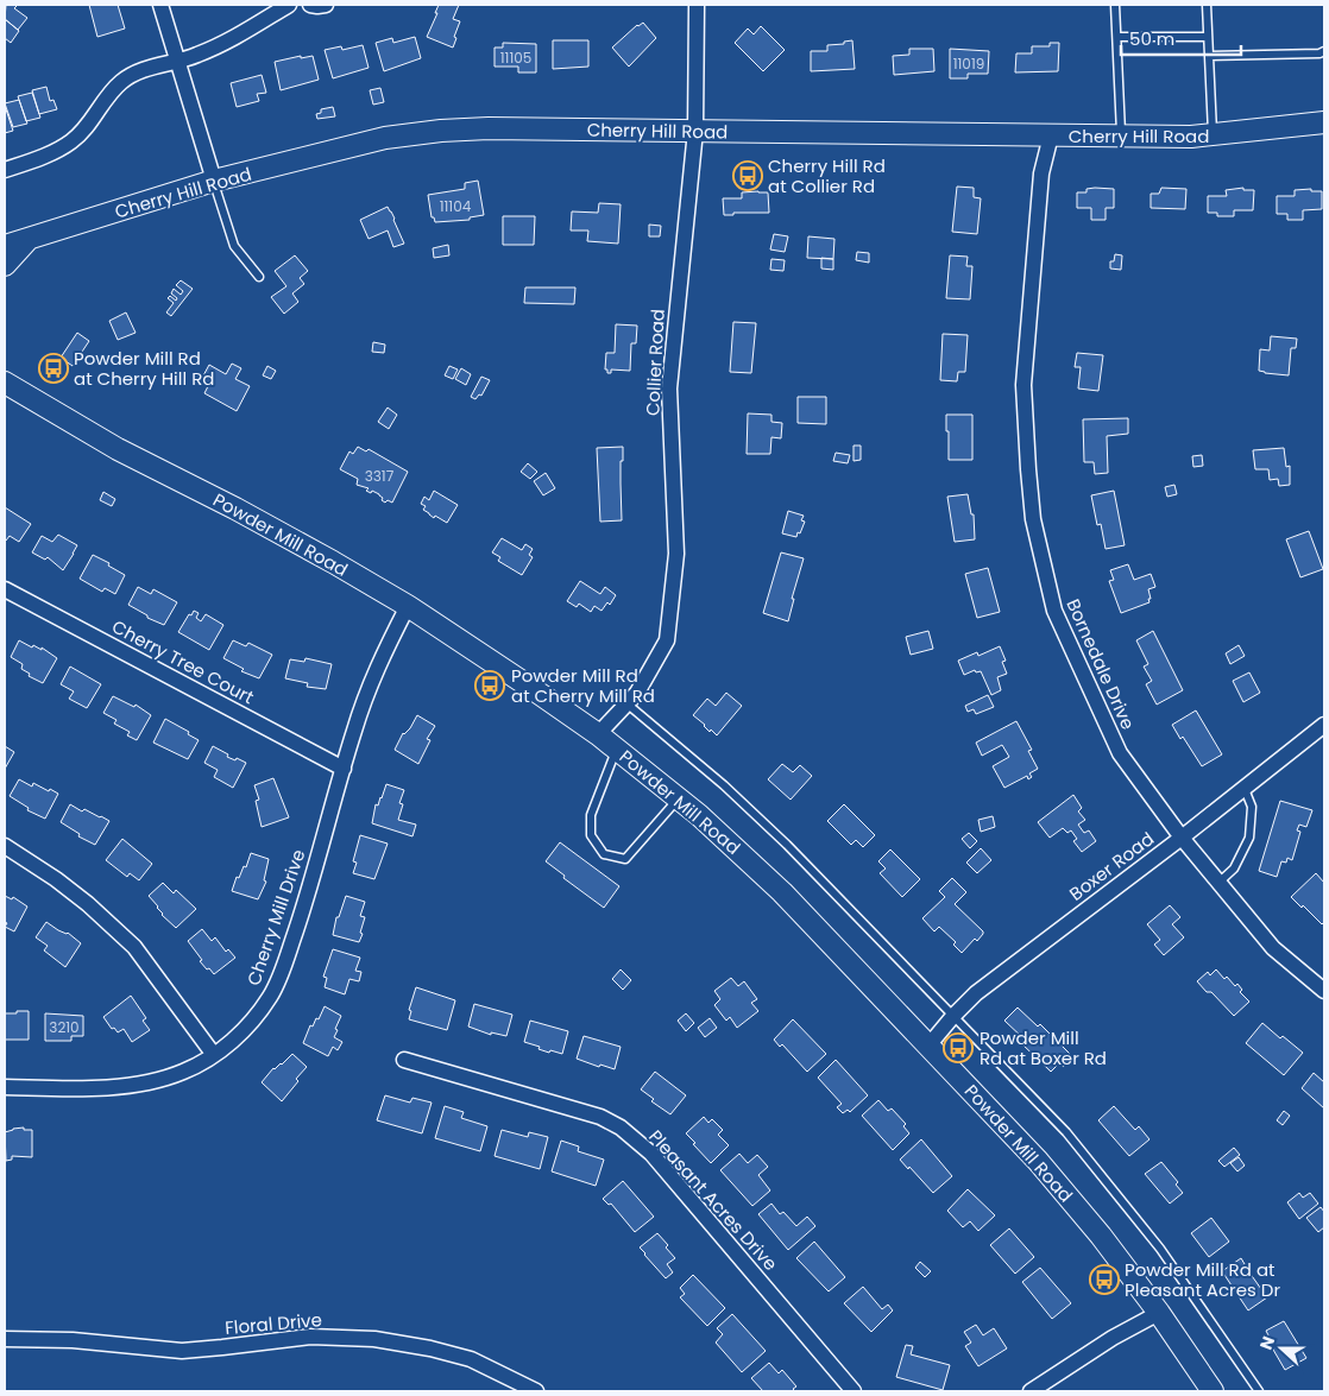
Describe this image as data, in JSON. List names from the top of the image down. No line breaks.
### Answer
{"streets":{"main road":["Cherry Hill Road","Powder Mill Road"],"street":["Collier Road","Cherry Tree Court","Bornedale Drive","Boxer Road","Cherry Mill Drive","Pleasant Acres Drive","Floral Drive"]},"crossings":[["Cherry Hill Road","Collier Road"],["Cherry Hill Road","Bornedale Drive"],["Collier Road","Powder Mill Road"],["Powder Mill Road","Boxer Road"],["Powder Mill Road","Cherry Mill Drive"],["Cherry Tree Court","Cherry Mill Drive"],["Bornedale Drive","Boxer Road"]],"places":{"bus stop":["Cherry Hill Rd at Collier Rd","Powder Mill Rd at Cherry Hill Rd","Powder Mill Rd at Cherry Mill Rd","Powder Mill Rd at Boxer Rd","Powder Mill Rd at Pleasant Acres Dr"]},"house_numbers":["11105","11019","11104","3317","3210"],"scale_bar":"50 m","north":"left"}
